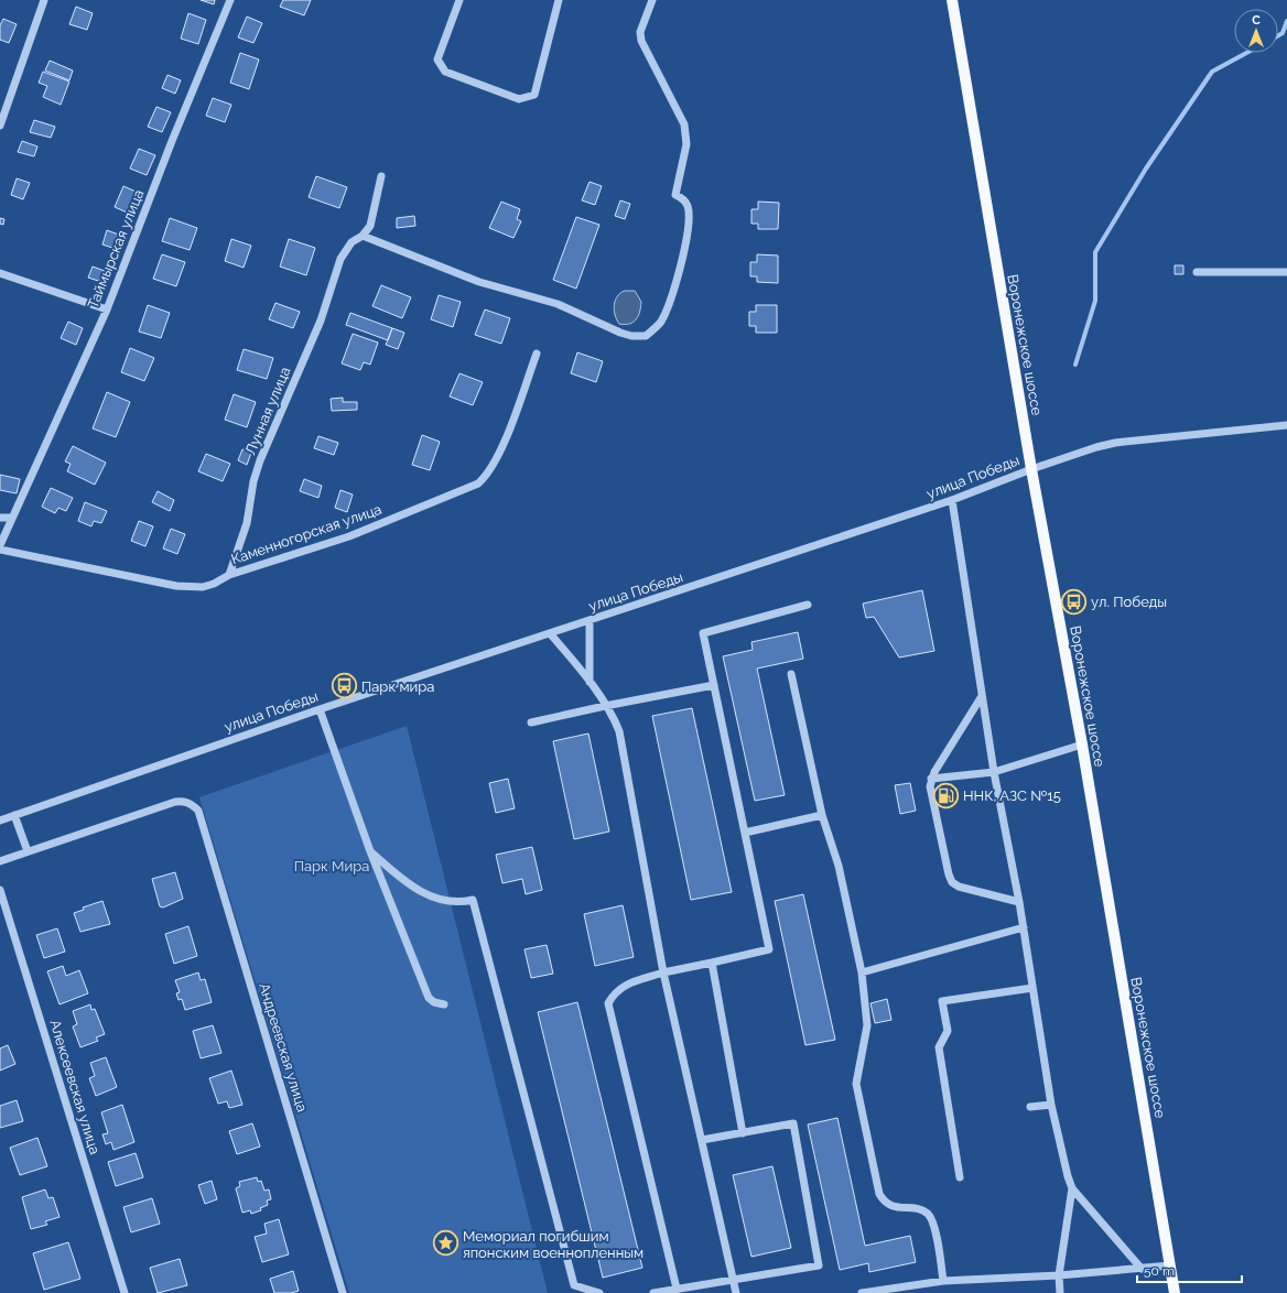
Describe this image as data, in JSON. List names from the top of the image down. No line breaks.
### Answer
{"streets":{"main road":["Воронежское шоссе"],"street":["Таймырская улица","Лунная улица","улица Победы","Каменногорская улица","Андреевская улица","Алексеевская улица"]},"crossings":[["Воронежское шоссе","улица Победы"],["Лунная улица","Каменногорская улица"]],"parks":["Парк Мира"],"places":{"bus stop":["ул. Победы","Парк мира"],"fuel station":["ННК, АЗС №15"],"place":["Мемориал погибшим японским военнопленным"]},"scale_bar":"50 m","north":"top"}
